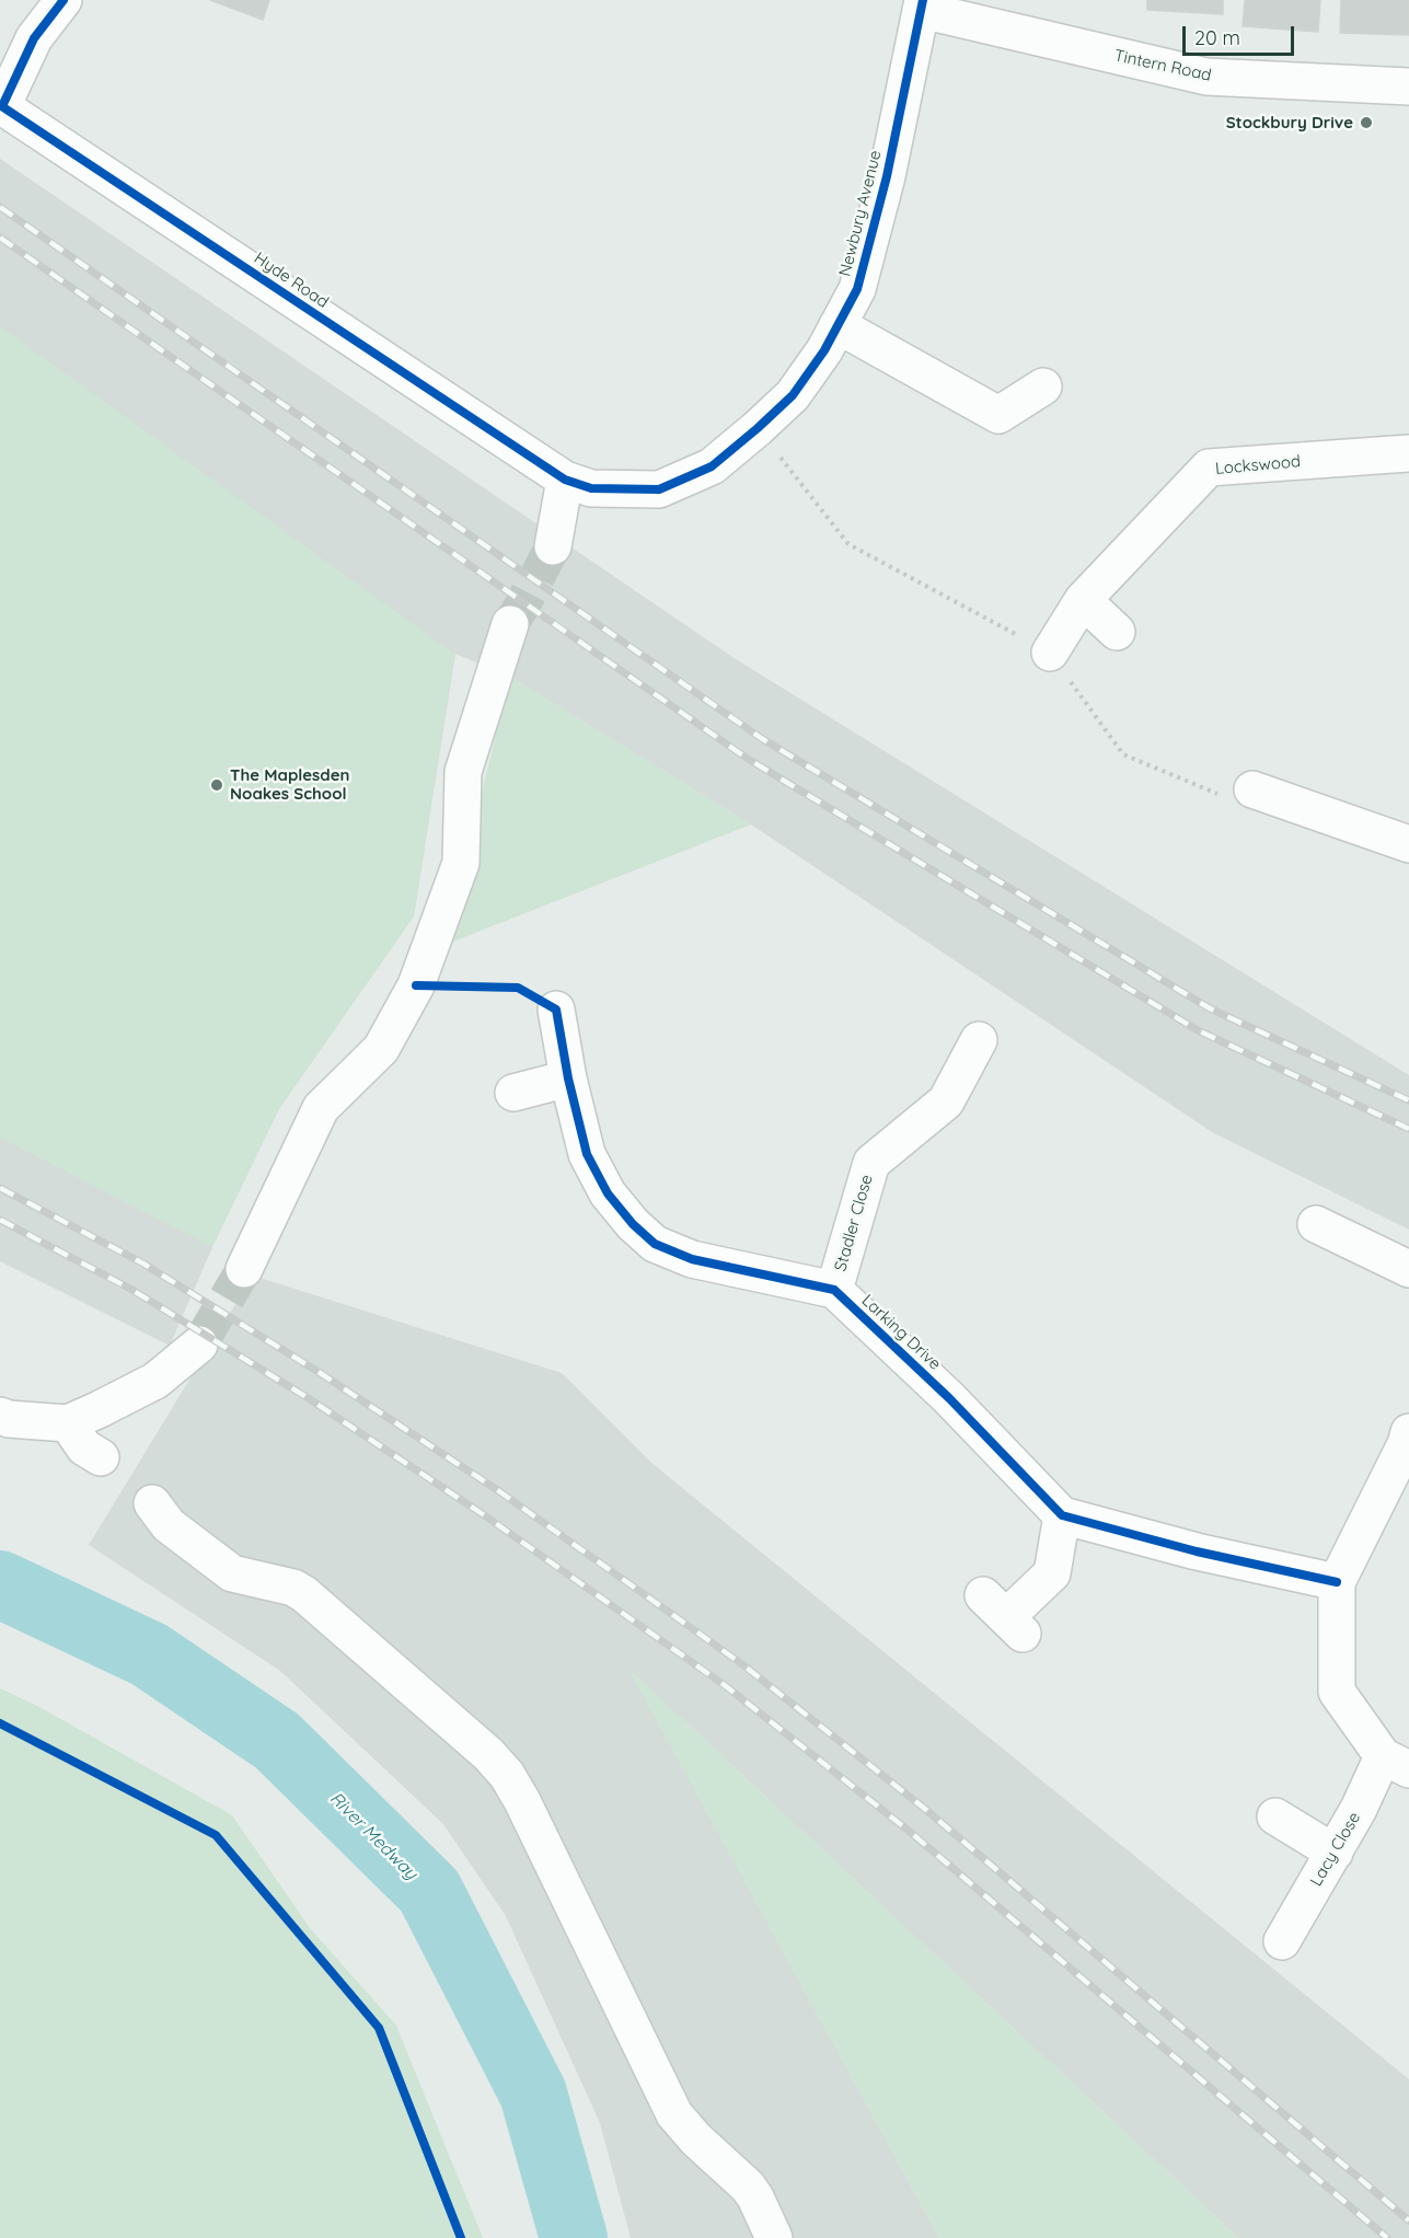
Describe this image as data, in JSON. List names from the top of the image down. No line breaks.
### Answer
{"streets":{"street":["Tintern Road","Newbury Avenue","Hyde Road","Lockswood","Stadler Close","Larking Drive","Lacy Close"]},"crossings":[["Tintern Road","Newbury Avenue"],["Newbury Avenue","Hyde Road"],["Stadler Close","Larking Drive"]],"water":["River Medway"],"places":["Stockbury Drive","The Maplesden Noakes School"],"scale_bar":"20 m"}
